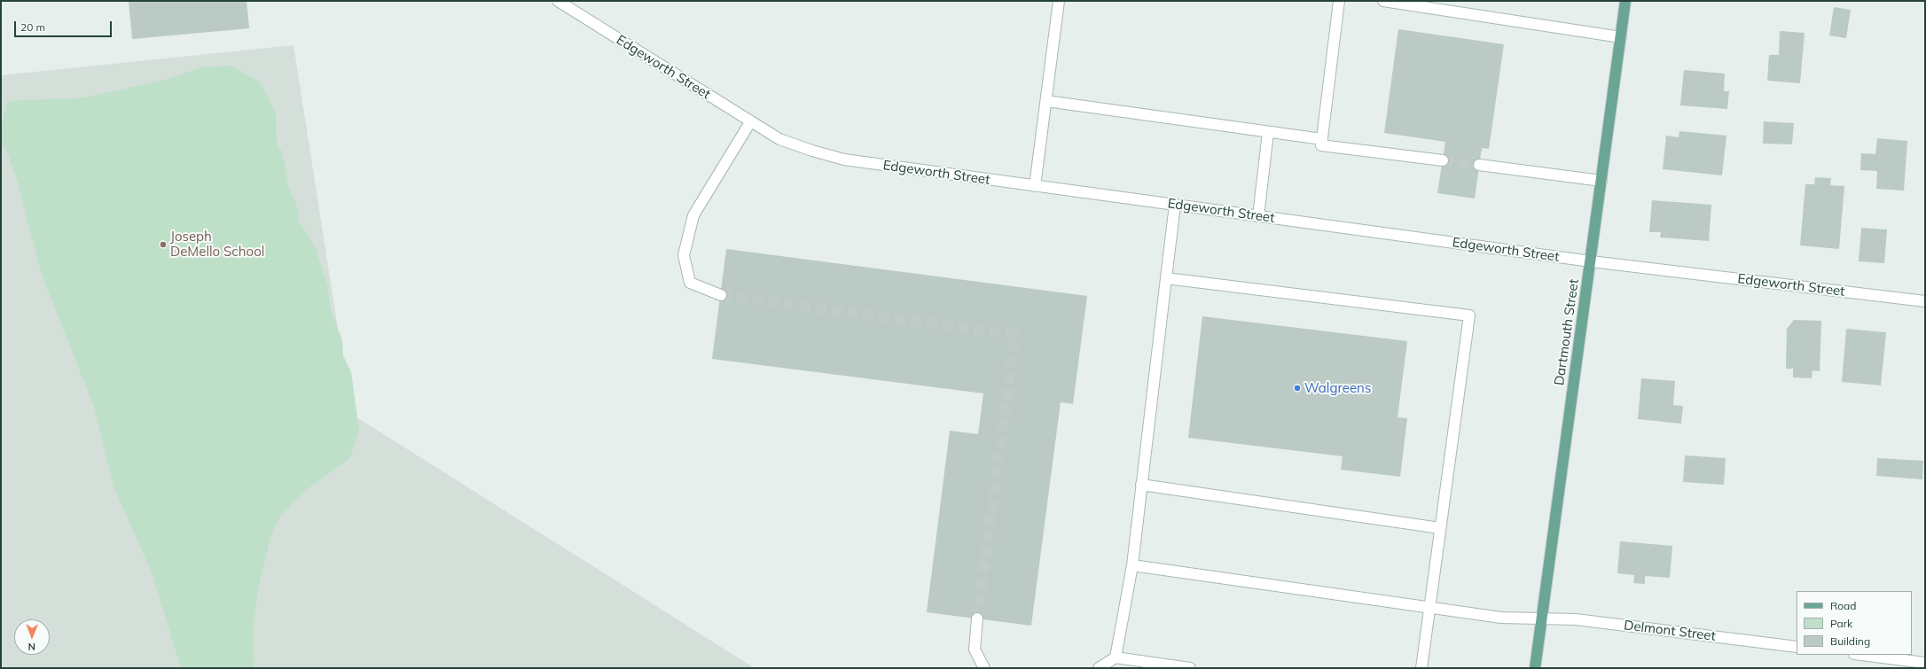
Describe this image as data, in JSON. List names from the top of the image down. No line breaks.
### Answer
{"streets":{"main road":["Dartmouth Street"],"street":["Edgeworth Street","Delmont Street"]},"crossings":[["Edgeworth Street","Dartmouth Street"],["Dartmouth Street","Delmont Street"]],"places":["Joseph DeMello School","Walgreens"],"legend":["Road","Park","Building"],"scale_bar":"20 m","north":"bottom"}
